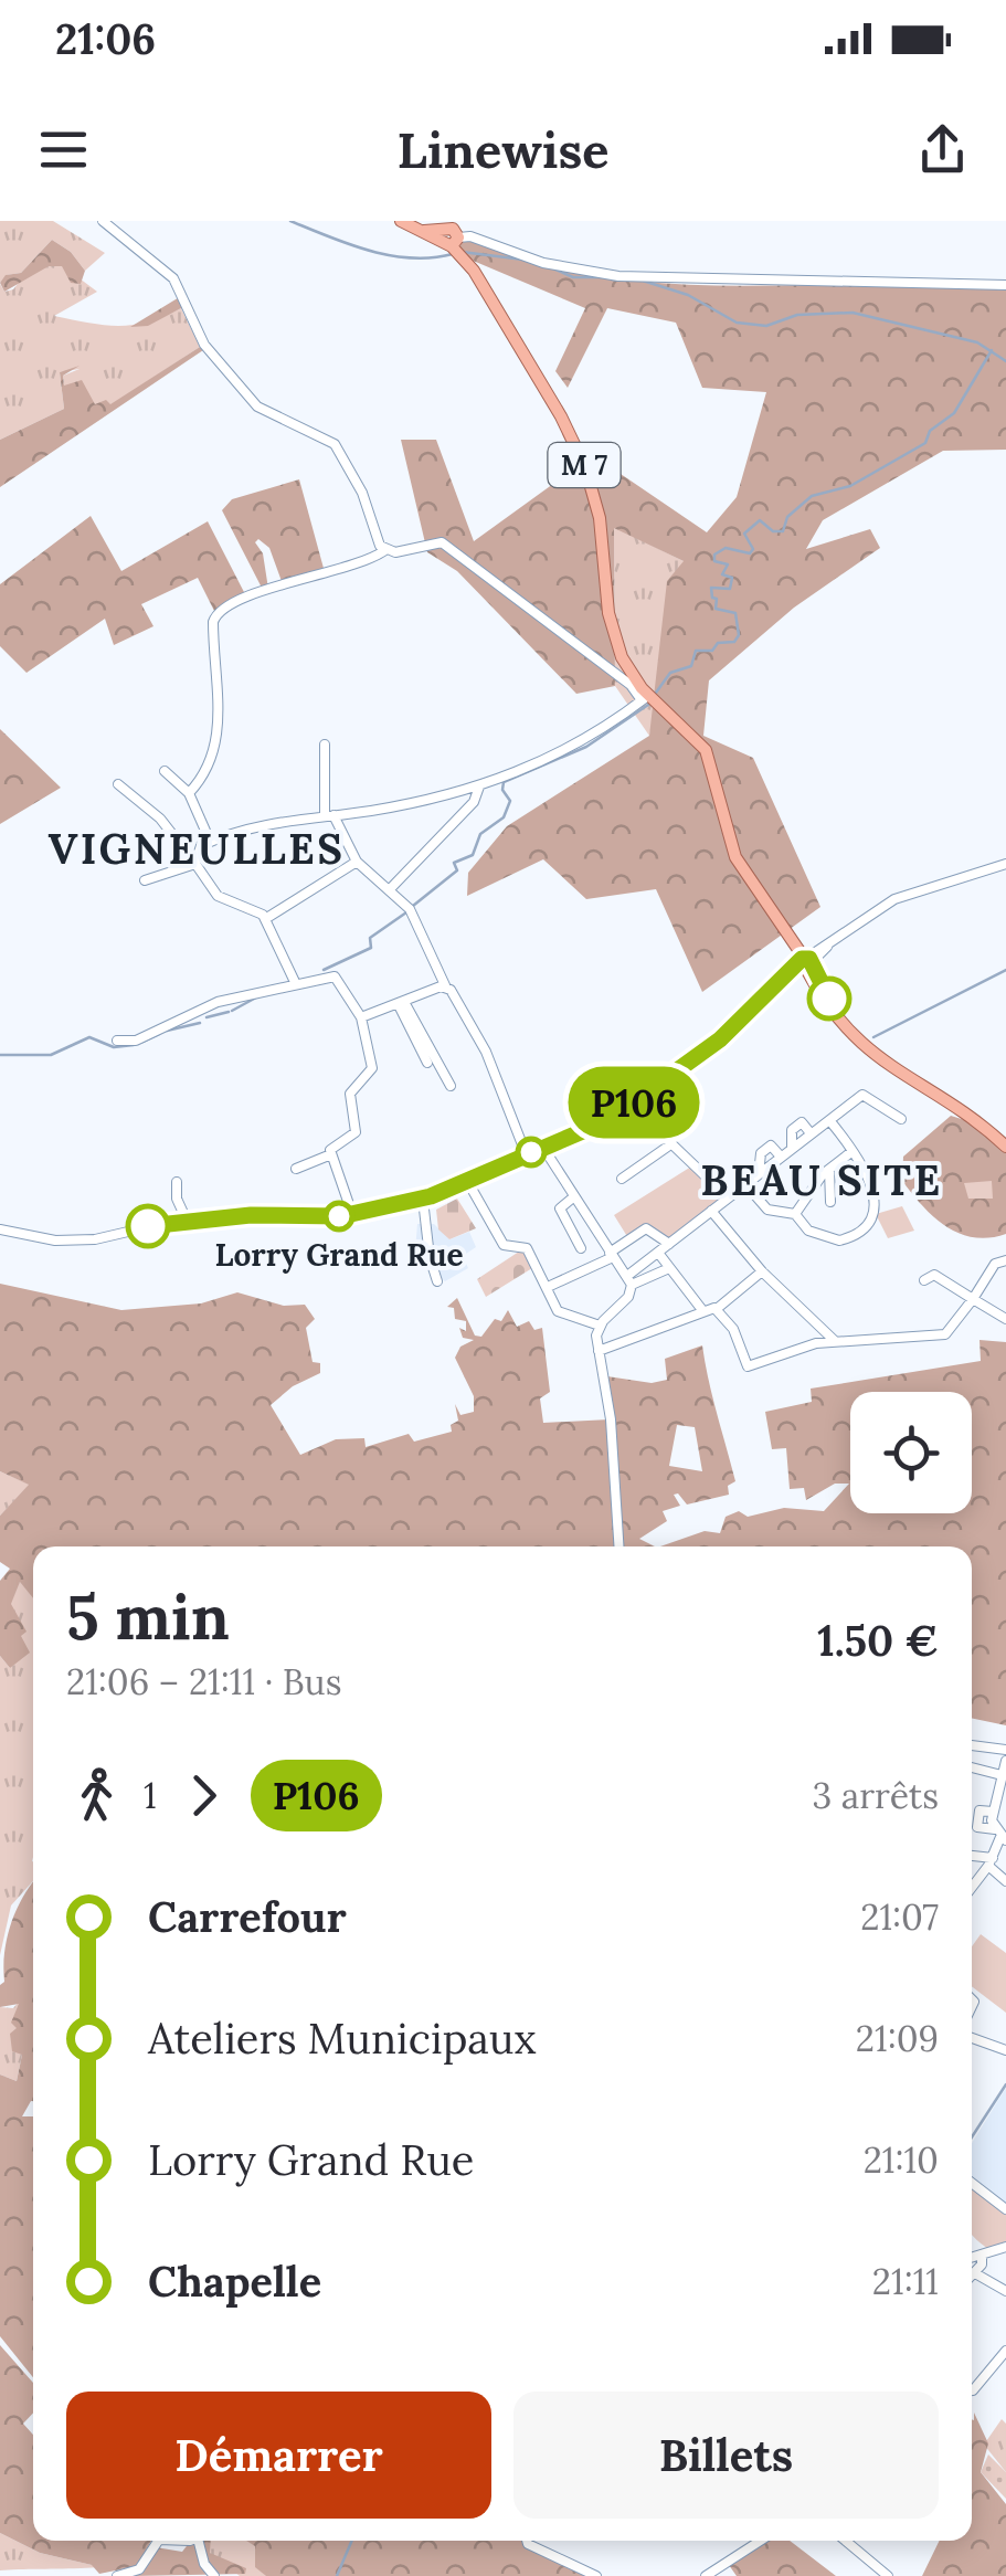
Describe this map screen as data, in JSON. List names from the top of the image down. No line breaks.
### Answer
{"streets":{"main road":["M 7"]},"districts":["VIGNEULLES","BEAU SITE"],"places":["Lorry Grand Rue"],"lines":["bus line P106"],"page":{"status":"21:06","header":"Linewise","on_map":"P106","heading":["5 min","21:06 – 21:11 · Bus","1.50 €"],"legs":["1","P106","3 arrêts"],"list":[{"name":"Carrefour","value":"21:07"},{"name":"Ateliers Municipaux","value":"21:09"},{"name":"Lorry Grand Rue","value":"21:10"},{"name":"Chapelle","value":"21:11"}],"buttons":["Démarrer","Billets"]}}
